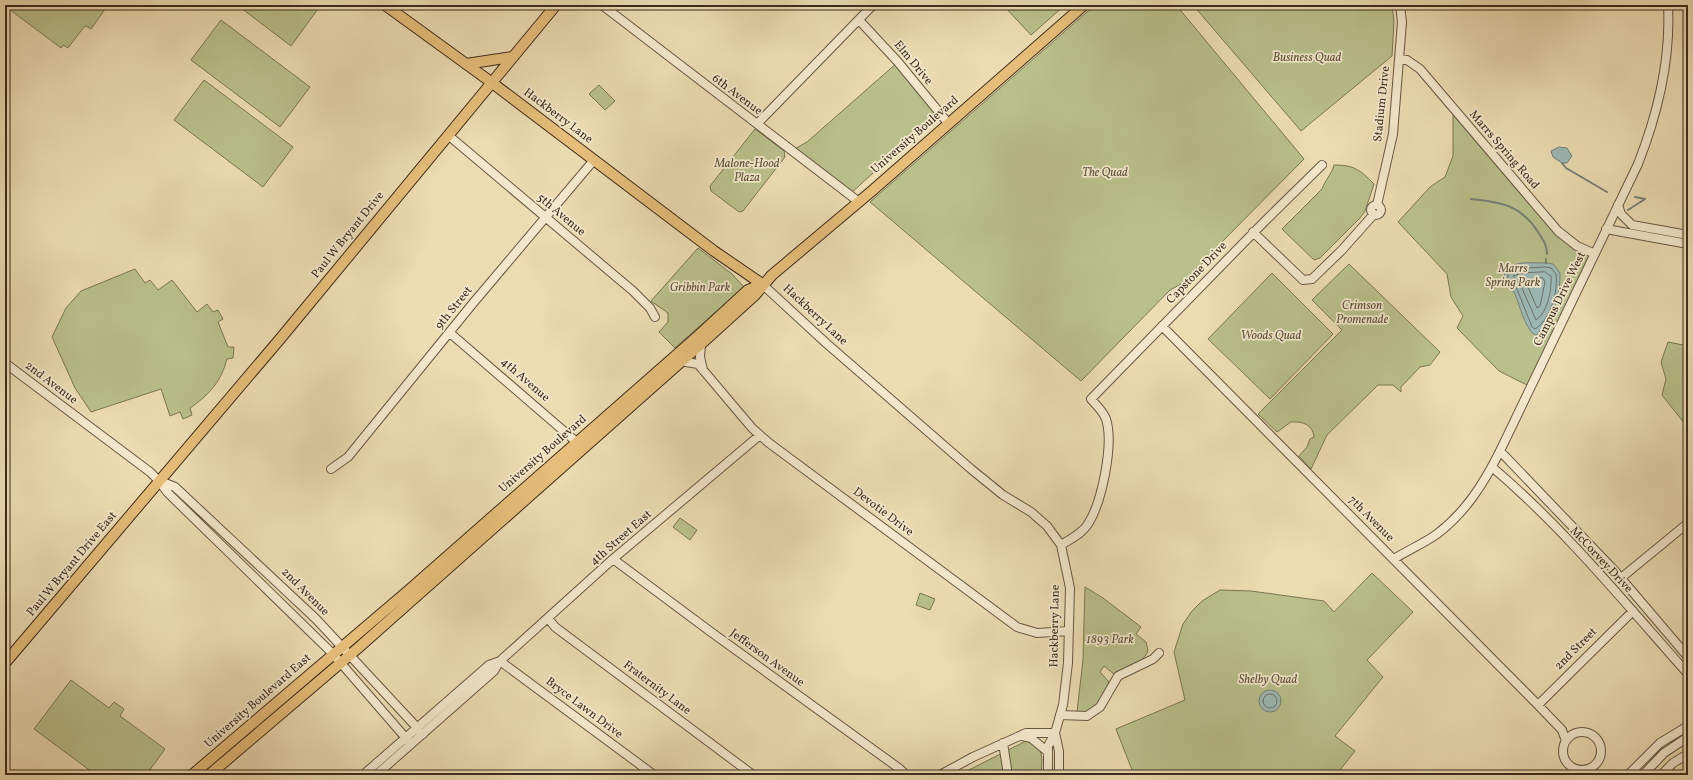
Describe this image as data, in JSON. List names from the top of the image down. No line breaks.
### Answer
{"streets":{"main road":["Hackberry Lane","University Boulevard","Paul W Bryant Drive","Paul W Bryant Drive East","University Boulevard East"],"street":["Elm Drive","6th Avenue","Stadium Drive","Marrs Spring Road","5th Avenue","Capstone Drive","Campus Drive West","9th Street","4th Avenue","2nd Avenue","Devotie Drive","7th Avenue","4th Street East","McCorvey Drive","2nd Street","Jefferson Avenue","Fraternity Lane","Bryce Lawn Drive"]},"crossings":[["Elm Drive","University Boulevard"],["6th Avenue","University Boulevard"],["Stadium Drive","Marrs Spring Road"],["Stadium Drive","Capstone Drive"],["Hackberry Lane","University Boulevard"],["Hackberry Lane","Paul W Bryant Drive"],["Hackberry Lane","Capstone Drive"],["Hackberry Lane","9th Street"],["Hackberry Lane","Devotie Drive"],["University Boulevard","4th Avenue"],["University Boulevard","2nd Avenue"],["University Boulevard","Devotie Drive"],["University Boulevard","University Boulevard East"],["Marrs Spring Road","Campus Drive West"],["5th Avenue","Paul W Bryant Drive"],["5th Avenue","9th Street"],["Paul W Bryant Drive","2nd Avenue"],["Paul W Bryant Drive","Paul W Bryant Drive East"],["Capstone Drive","7th Avenue"],["Campus Drive West","7th Avenue"],["Campus Drive West","McCorvey Drive"],["9th Street","4th Avenue"],["2nd Avenue","4th Street East"],["2nd Avenue","Paul W Bryant Drive East"],["2nd Avenue","University Boulevard East"],["Devotie Drive","4th Street East"],["7th Avenue","2nd Street"],["4th Street East","Jefferson Avenue"],["4th Street East","Fraternity Lane"],["4th Street East","Bryce Lawn Drive"],["McCorvey Drive","2nd Street"]],"parks":["Business Quad","Malone-Hood Plaza","The Quad","Marrs Spring Park","Gribbin Park","Crimson Promenade","Woods Quad","1893 Park","Shelby Quad"]}
